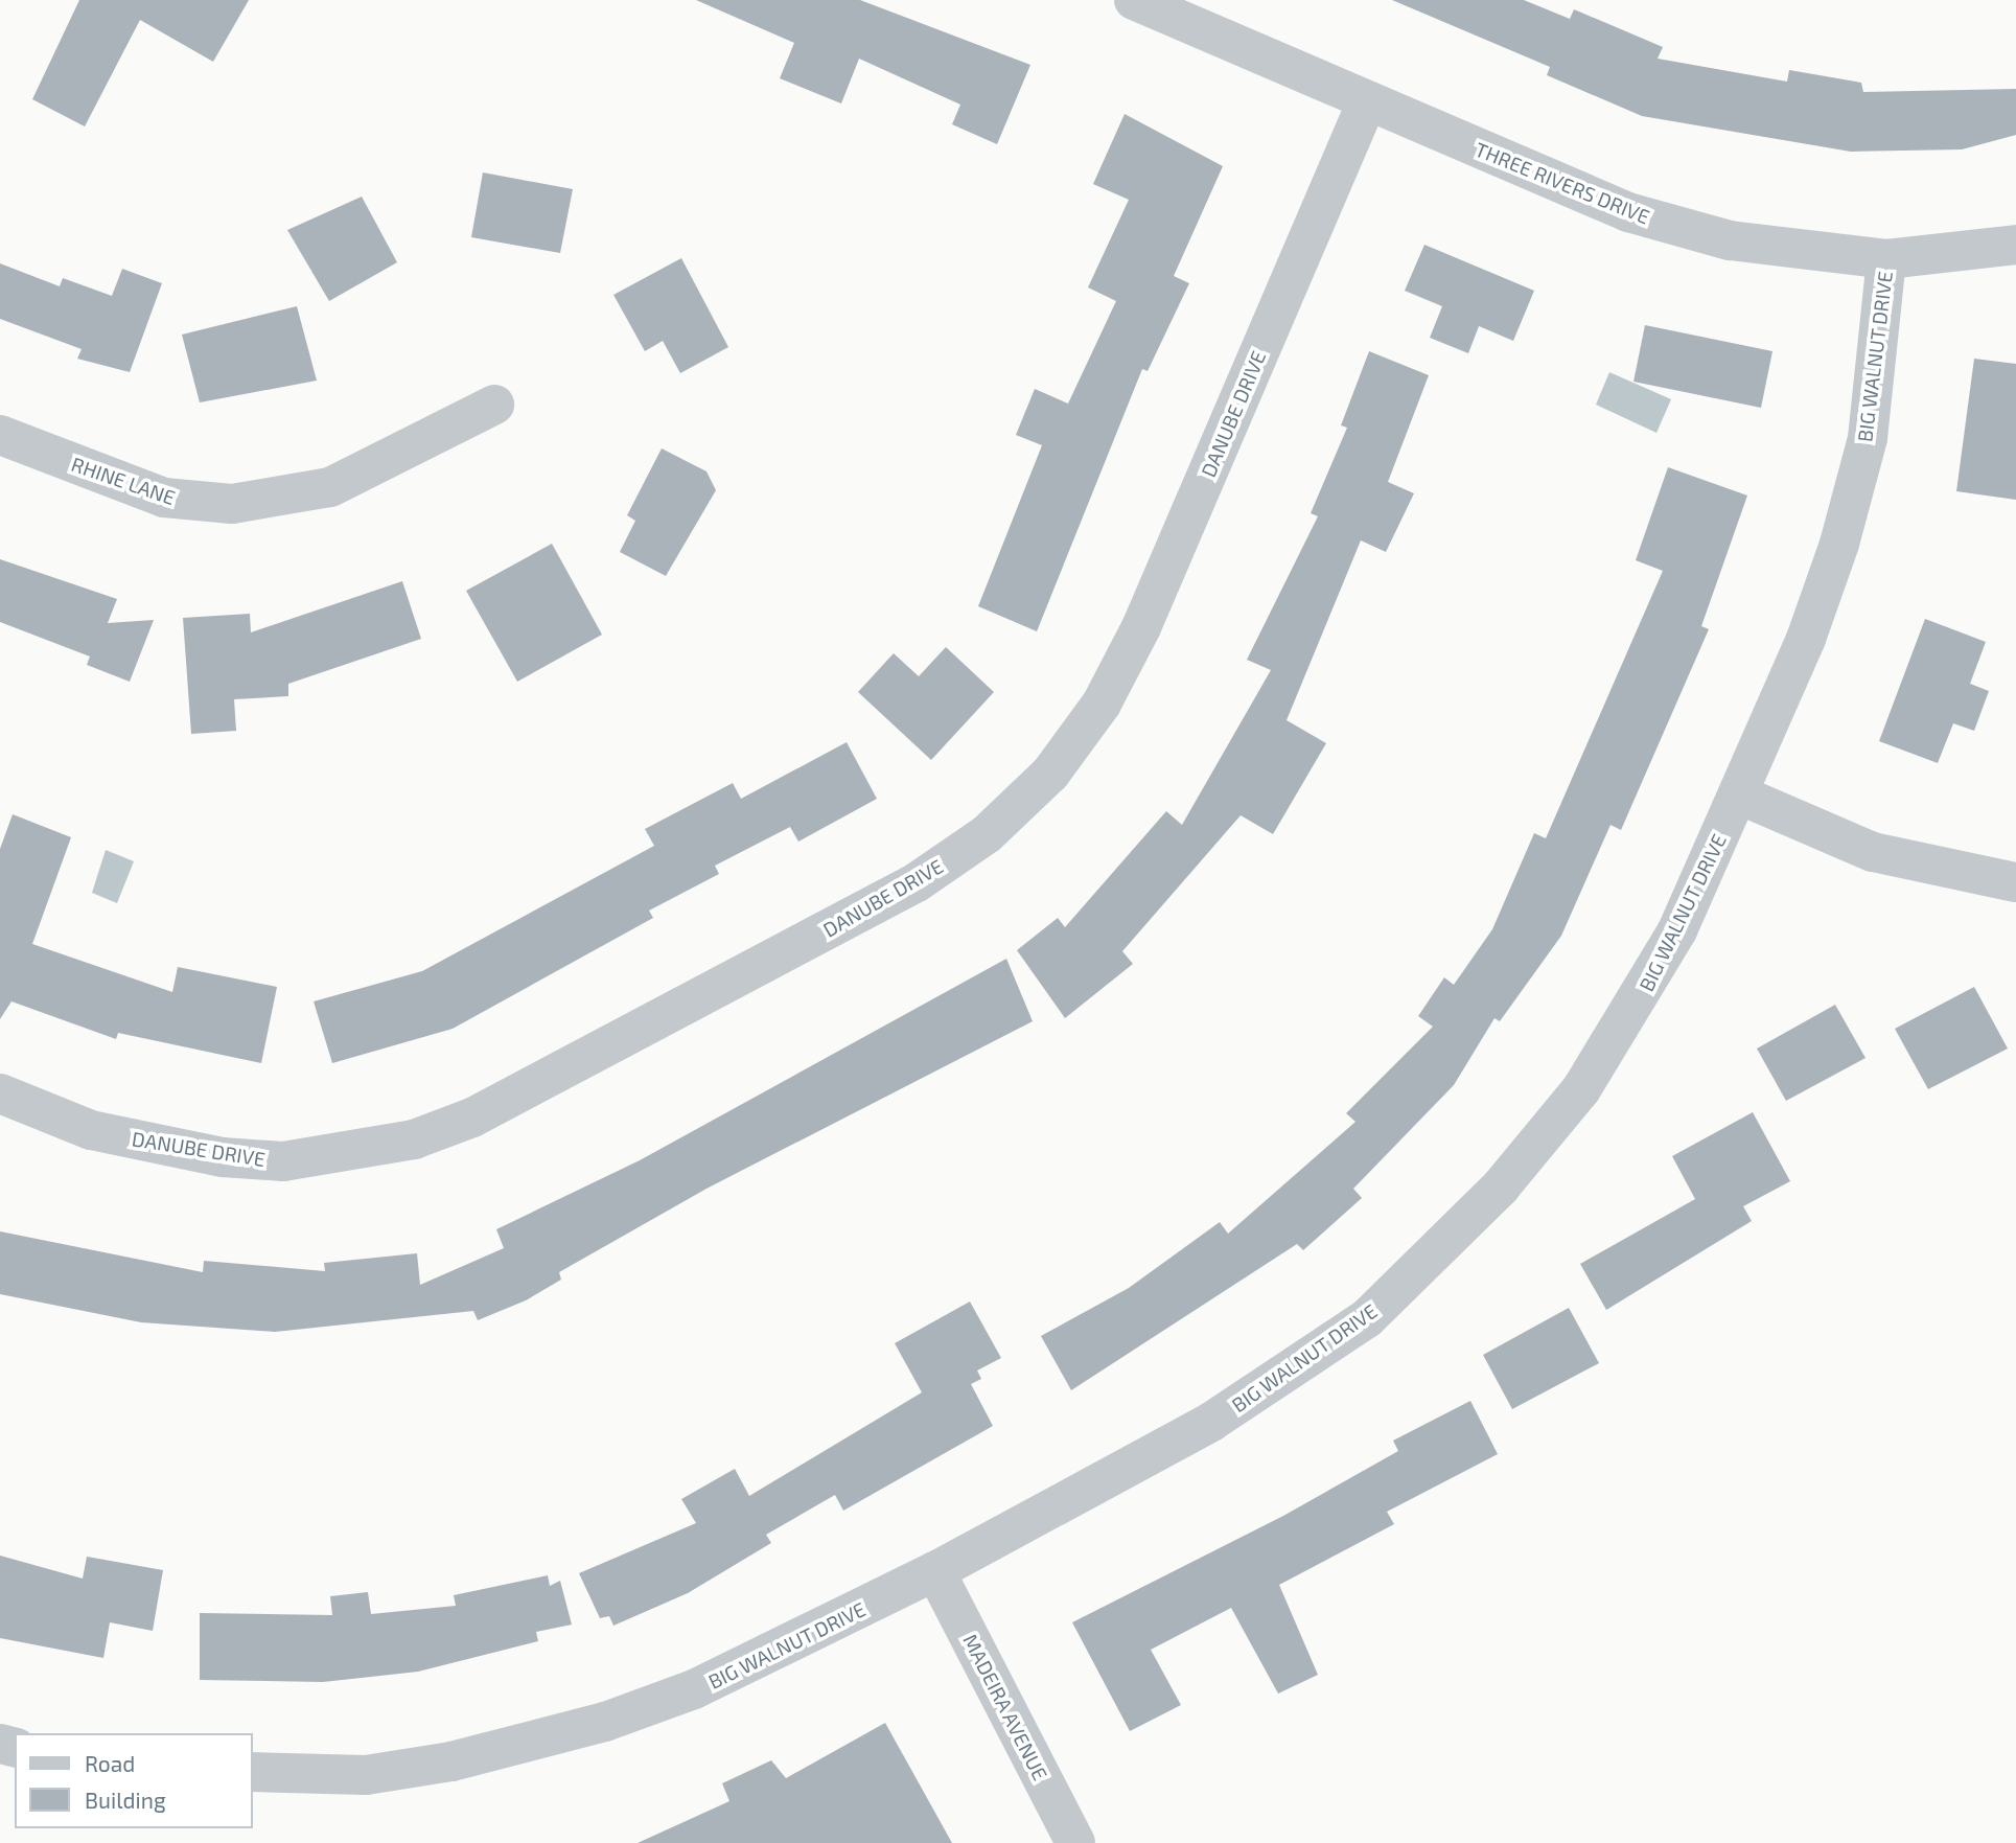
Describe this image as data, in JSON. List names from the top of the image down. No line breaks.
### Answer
{"streets":{"street":["THREE RIVERS DRIVE","BIG WALNUT DRIVE","DANUBE DRIVE","RHINE LANE","MADEIRA AVENUE"]},"crossings":[["THREE RIVERS DRIVE","BIG WALNUT DRIVE"],["THREE RIVERS DRIVE","DANUBE DRIVE"],["BIG WALNUT DRIVE","MADEIRA AVENUE"]],"legend":["Road","Building"]}
